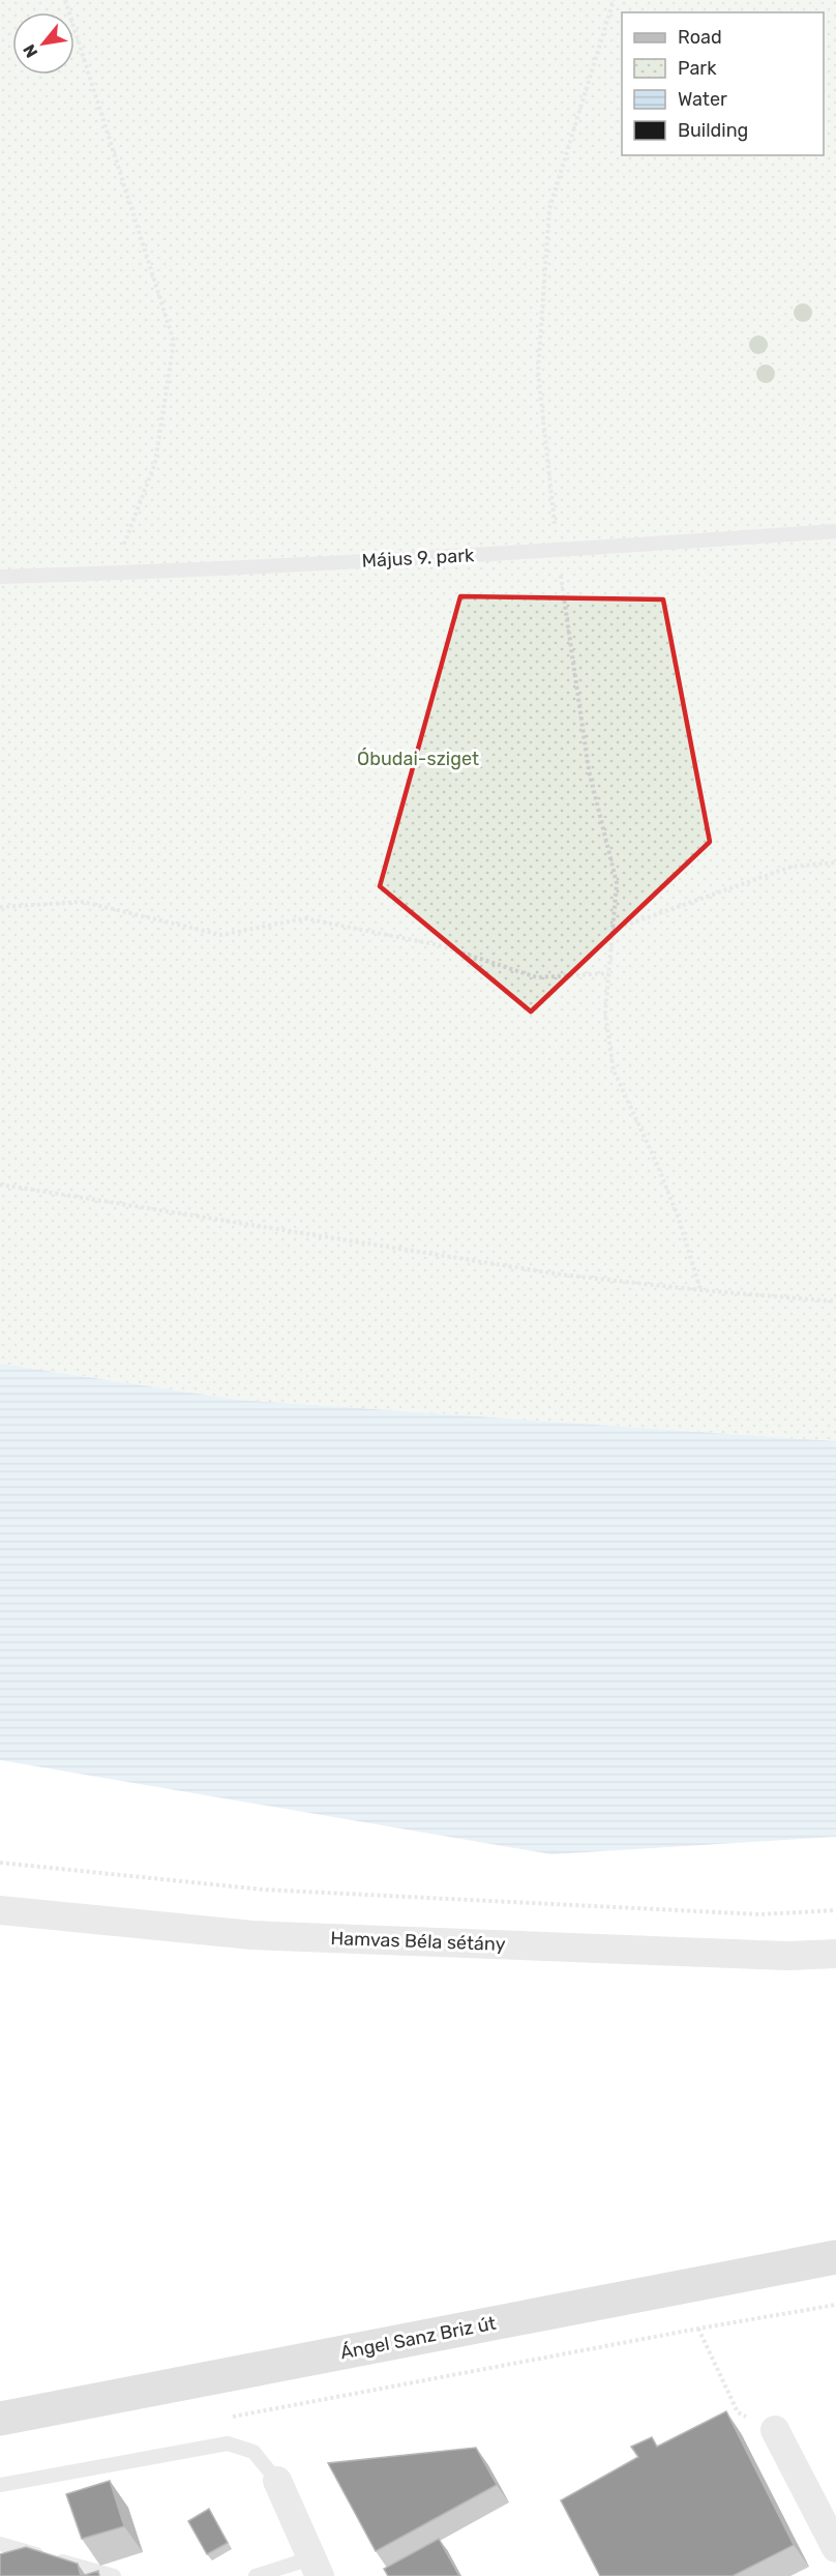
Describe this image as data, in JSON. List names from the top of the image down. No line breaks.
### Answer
{"streets":{"main road":["Ángel Sanz Briz út"],"street":["Hamvas Béla sétány"],"lane":["Május 9. park"]},"parks":["Óbudai-sziget"],"legend":["Road","Park","Water","Building"],"north":"bottom left"}
